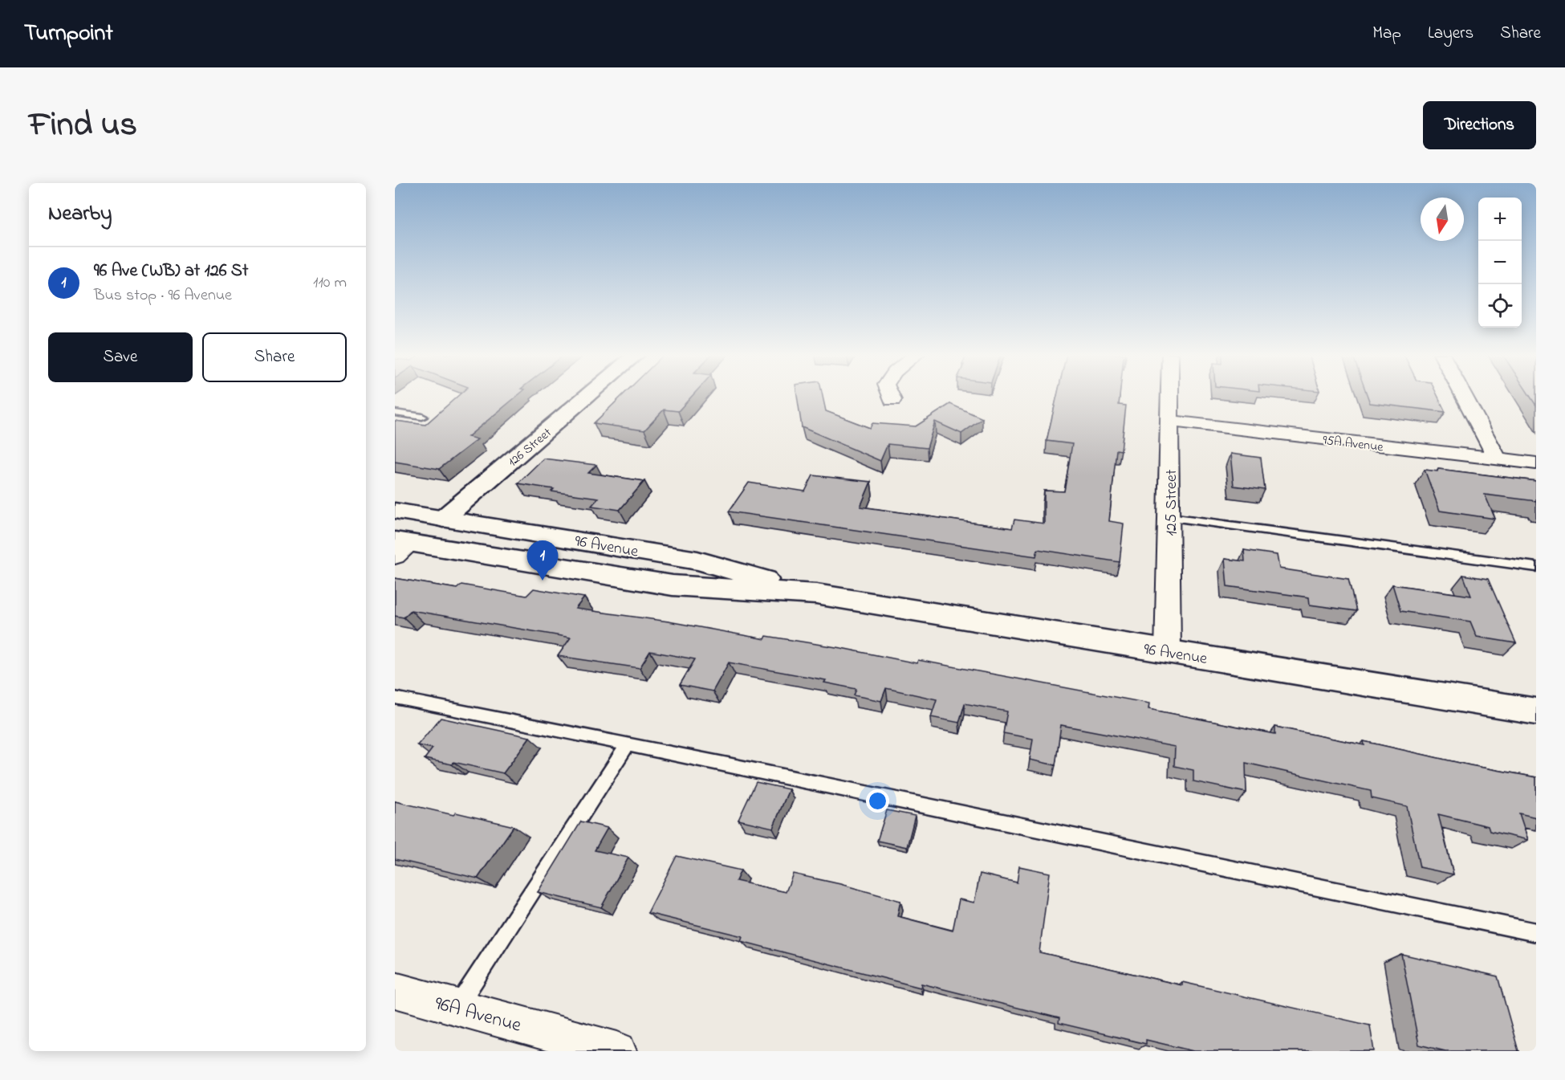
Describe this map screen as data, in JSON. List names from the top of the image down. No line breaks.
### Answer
{"streets":{"main road":["126 Street","96 Avenue"],"street":["95A Avenue","125 Street","96A Avenue"]},"crossings":[["95A Avenue","125 Street"],["126 Street","96 Avenue"],["125 Street","96 Avenue"]],"north":"bottom","page":{"header":"Turnpoint","nav":["Map","Layers","Share"],"title":"Find us","buttons":["Directions",["Save","Share"]],"heading":"Nearby","map_buttons":["+","−"],"list":[{"mark":"1","name":"96 Ave (WB) at 126 St","note":"Bus stop · 96 Avenue","value":"110 m"}],"pins":"1"}}
